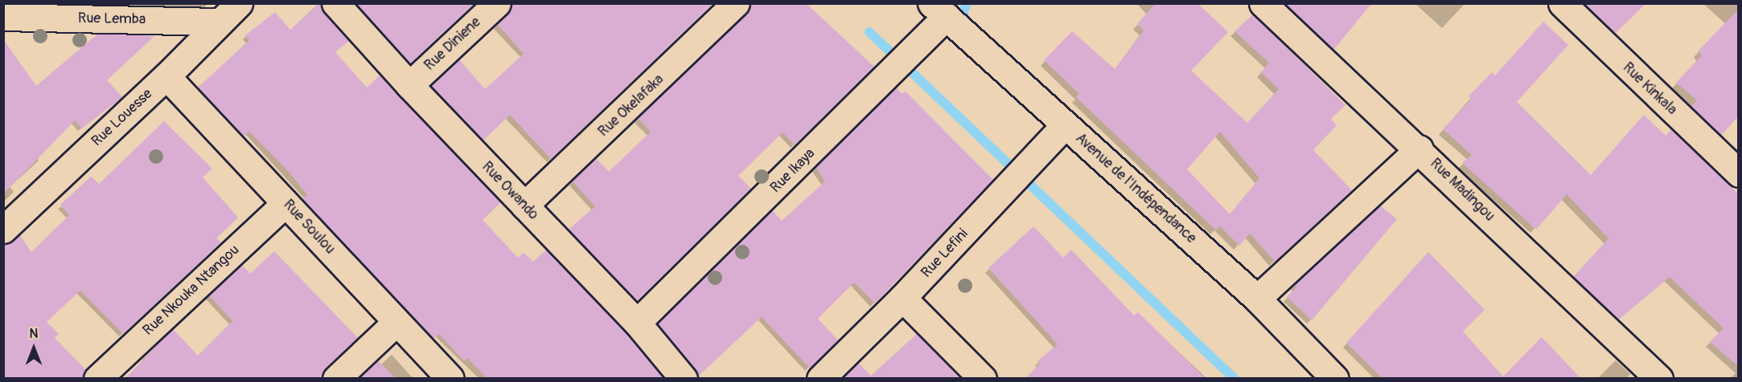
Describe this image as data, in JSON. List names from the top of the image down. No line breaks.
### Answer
{"streets":{"street":["Rue Lemba","Rue Diniene","Rue Kinkala","Rue Okelafaka","Rue Louesse","Rue Ikaya","Avenue de l'Indépendance","Rue Madingou","Rue Owando","Rue Soulou","Rue Lefini","Rue Nkouka Ntangou"]},"crossings":[["Rue Lemba","Rue Louesse"],["Rue Diniene","Rue Owando"],["Rue Okelafaka","Rue Owando"],["Rue Louesse","Rue Soulou"],["Rue Ikaya","Avenue de l'Indépendance"],["Rue Ikaya","Rue Owando"],["Avenue de l'Indépendance","Rue Lefini"],["Rue Soulou","Rue Nkouka Ntangou"]],"north":"top"}
